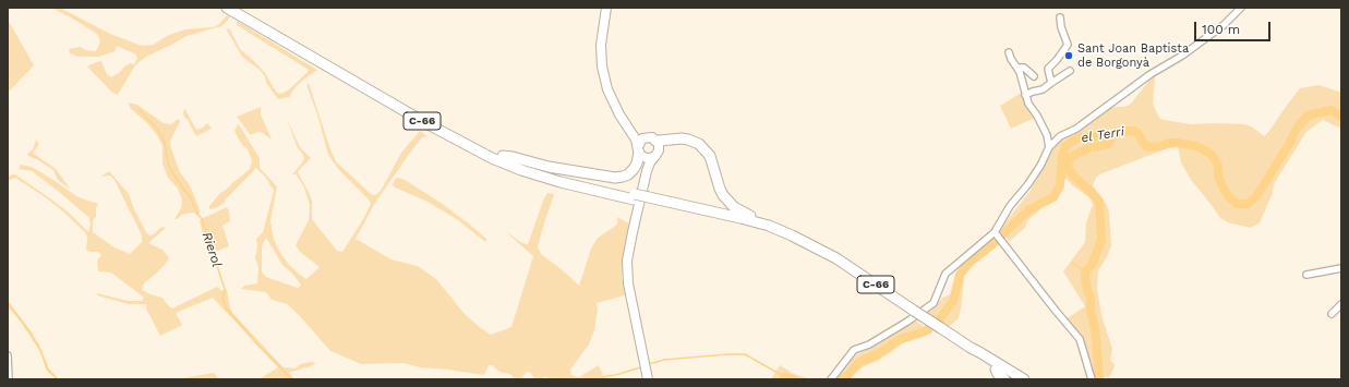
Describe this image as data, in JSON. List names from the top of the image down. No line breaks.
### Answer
{"streets":{"highway":["C-66"]},"water":["el Terri","Rierol"],"places":["Sant Joan Baptista de Borgonyà"],"scale_bar":"100 m"}
